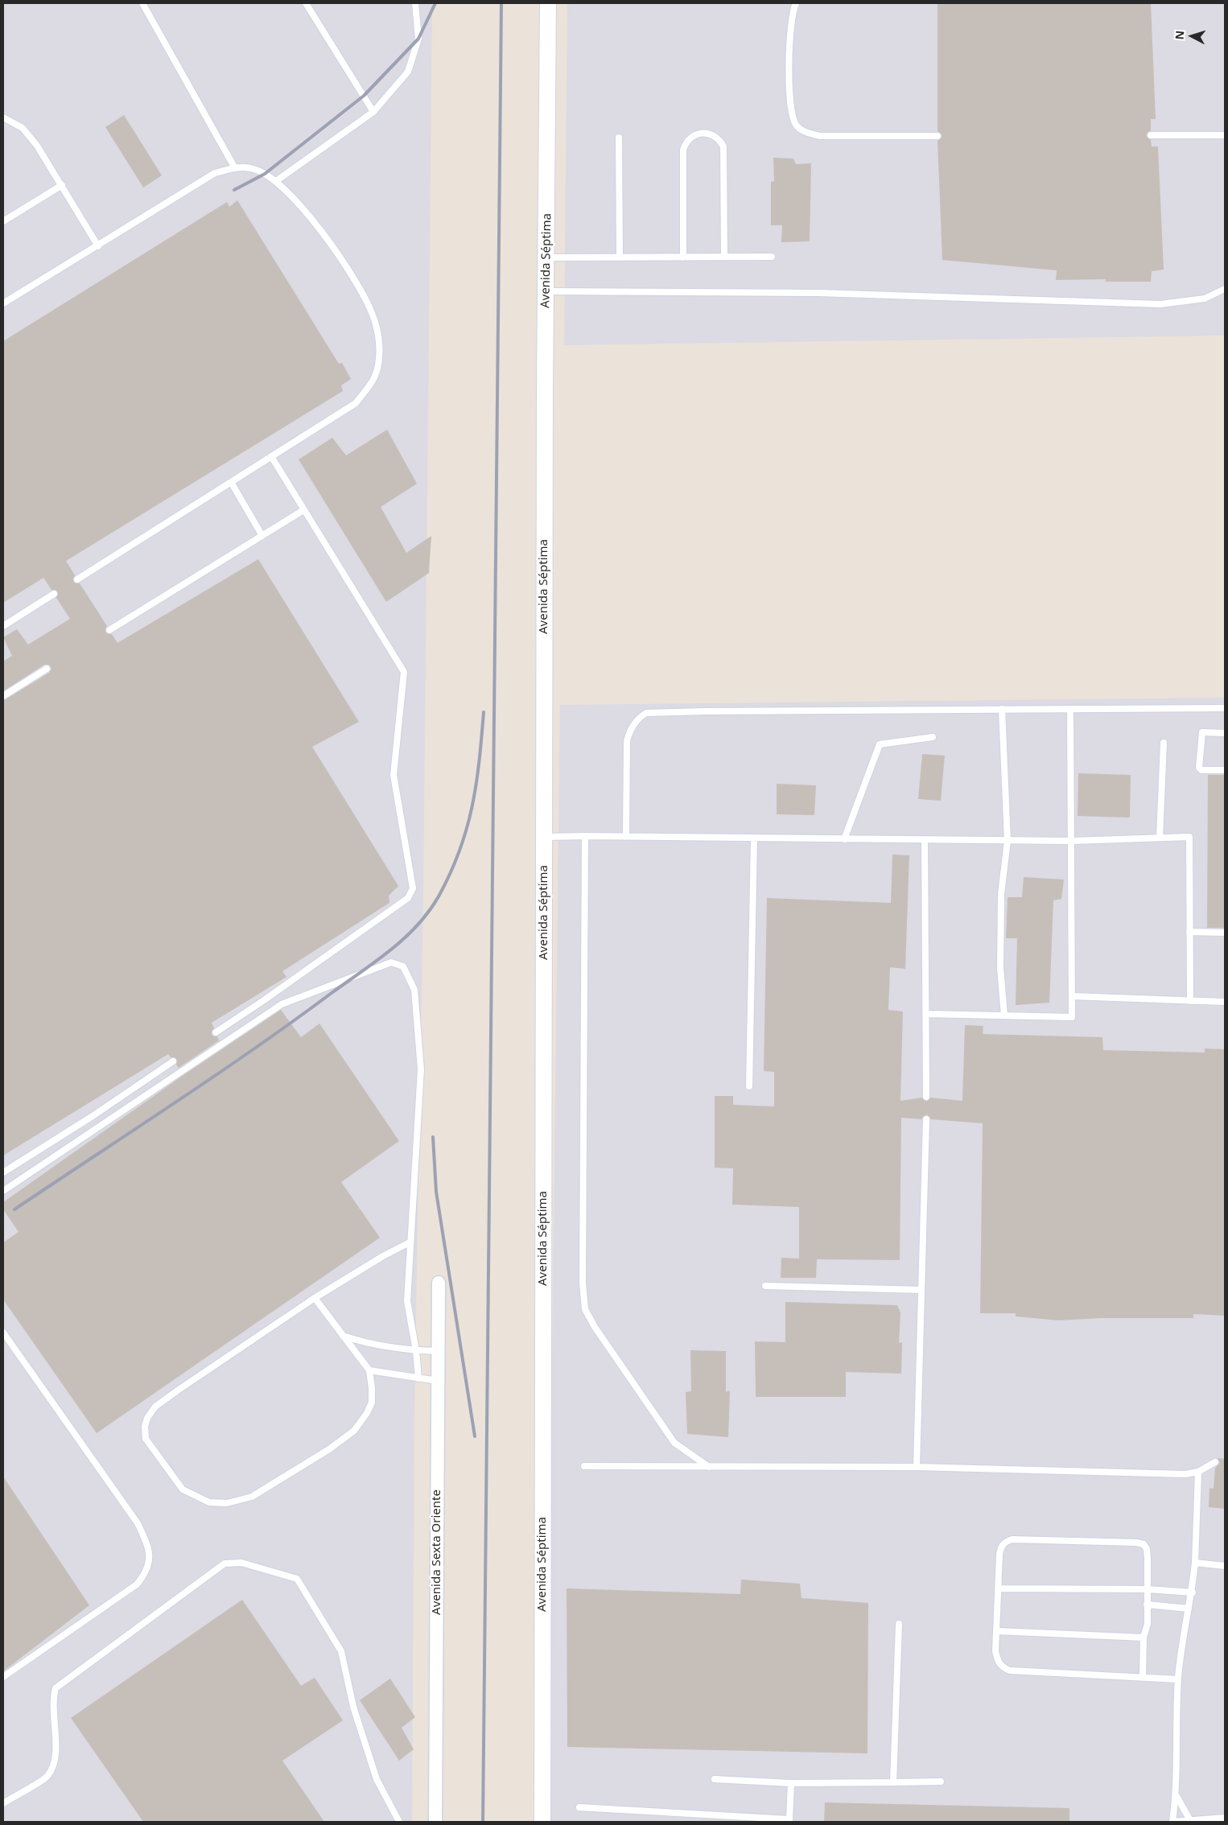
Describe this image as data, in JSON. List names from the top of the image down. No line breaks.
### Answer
{"streets":{"street":["Avenida Séptima","Avenida Sexta Oriente"]},"north":"left"}
